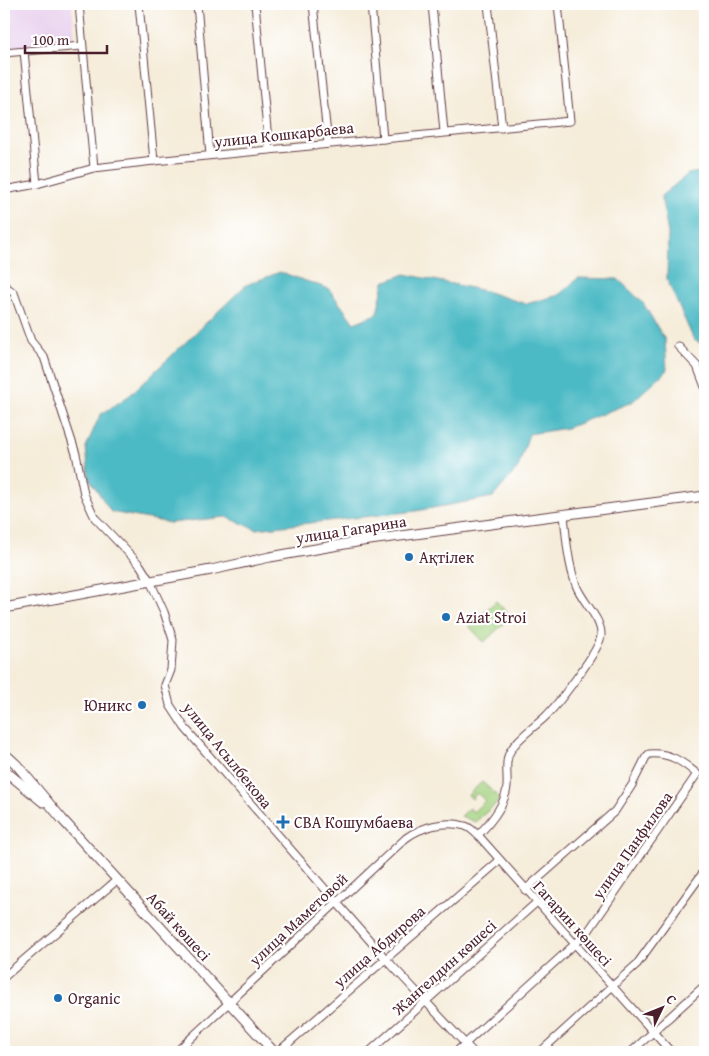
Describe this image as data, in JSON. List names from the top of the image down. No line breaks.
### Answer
{"streets":{"main road":["улица Гагарина","Абай көшесі"],"street":["улица Кошкарбаева","улица Асылбекова","улица Панфилова","улица Маметовой","Гагарин көшесі","улица Абдирова","Жангелдин көшесі"]},"crossings":[["улица Гагарина","улица Асылбекова"],["улица Асылбекова","улица Панфилова"],["улица Асылбекова","улица Маметовой"],["улица Асылбекова","улица Абдирова"],["улица Асылбекова","Жангелдин көшесі"],["улица Панфилова","Гагарин көшесі"],["улица Маметовой","Гагарин көшесі"],["улица Маметовой","Абай көшесі"],["Гагарин көшесі","улица Абдирова"],["Гагарин көшесі","Жангелдин көшесі"]],"places":{"other":["Ақтілек","Aziat Stroi","Юникс","Organic"],"health":["СВА Кошумбаева"]},"scale_bar":"100 m","north":"top right"}
